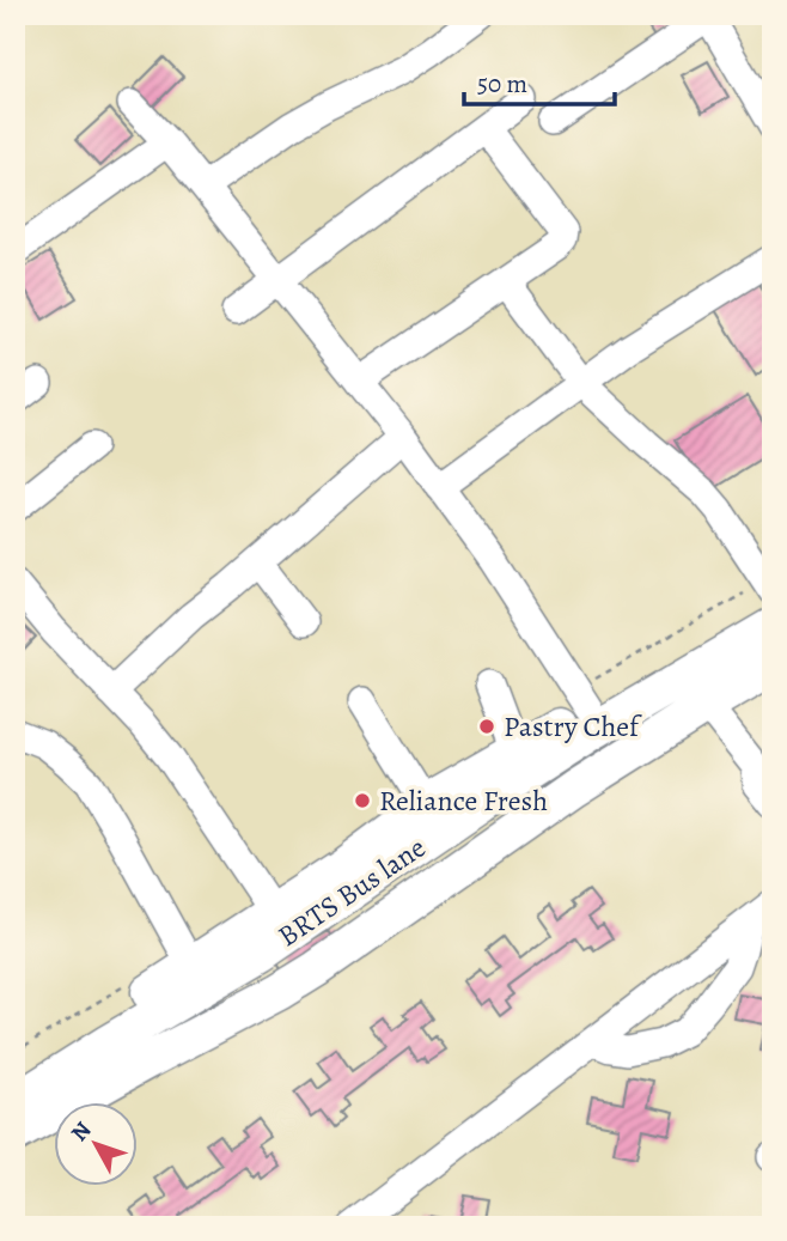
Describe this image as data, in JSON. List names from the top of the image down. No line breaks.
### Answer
{"streets":{"main road":["BRTS Bus lane"]},"places":["Pastry Chef","Reliance Fresh"],"scale_bar":"50 m","north":"top left"}
